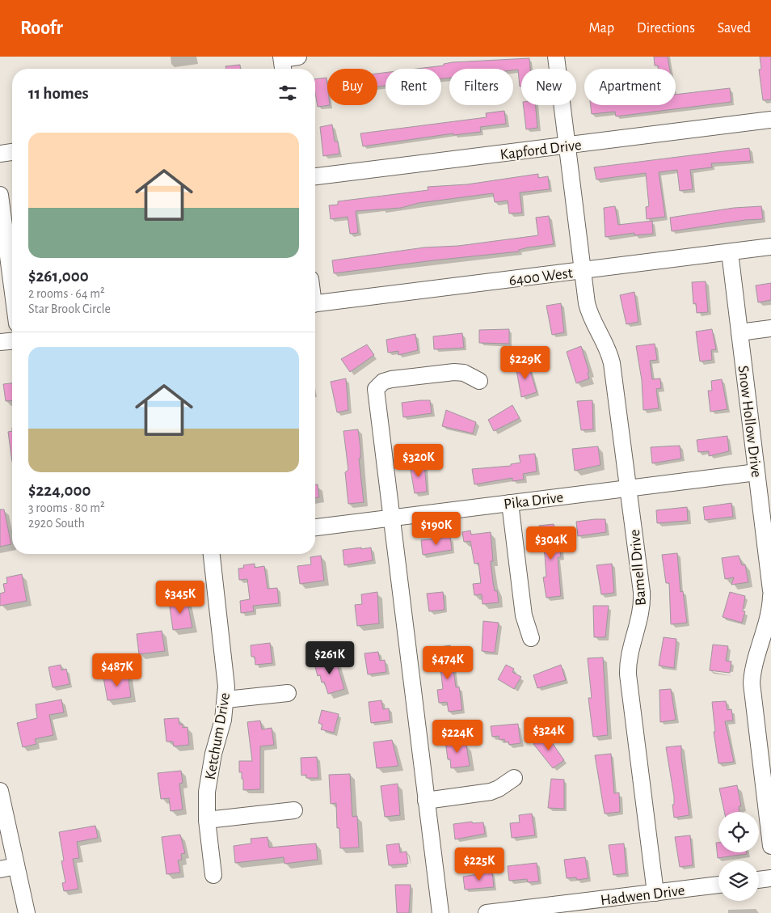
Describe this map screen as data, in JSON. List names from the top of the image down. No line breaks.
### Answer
{"streets":{"street":["Kapford Drive","6400 West","Snow Hollow Drive","Pika Drive","Bamell Drive","Ketchum Drive","Hadwen Drive"]},"crossings":[["Kapford Drive","Bamell Drive"],["6400 West","Snow Hollow Drive"],["6400 West","Bamell Drive"],["Snow Hollow Drive","Pika Drive"],["Pika Drive","Bamell Drive"],["Bamell Drive","Hadwen Drive"]],"page":{"header":"Roofr","nav":["Map","Directions","Saved"],"chip":["Buy","Rent","Filters","New","Apartment"],"heading":"11 homes","list":[{"name":"$261,000","note":"2 rooms · 64 m² · Star Brook Circle"},{"name":"$224,000","note":"3 rooms · 80 m² · 2920 South"}],"price":["$229K","$320K","$190K","$304K","$345K","$261K","$474K","$487K","$324K","$224K","$225K"]}}
